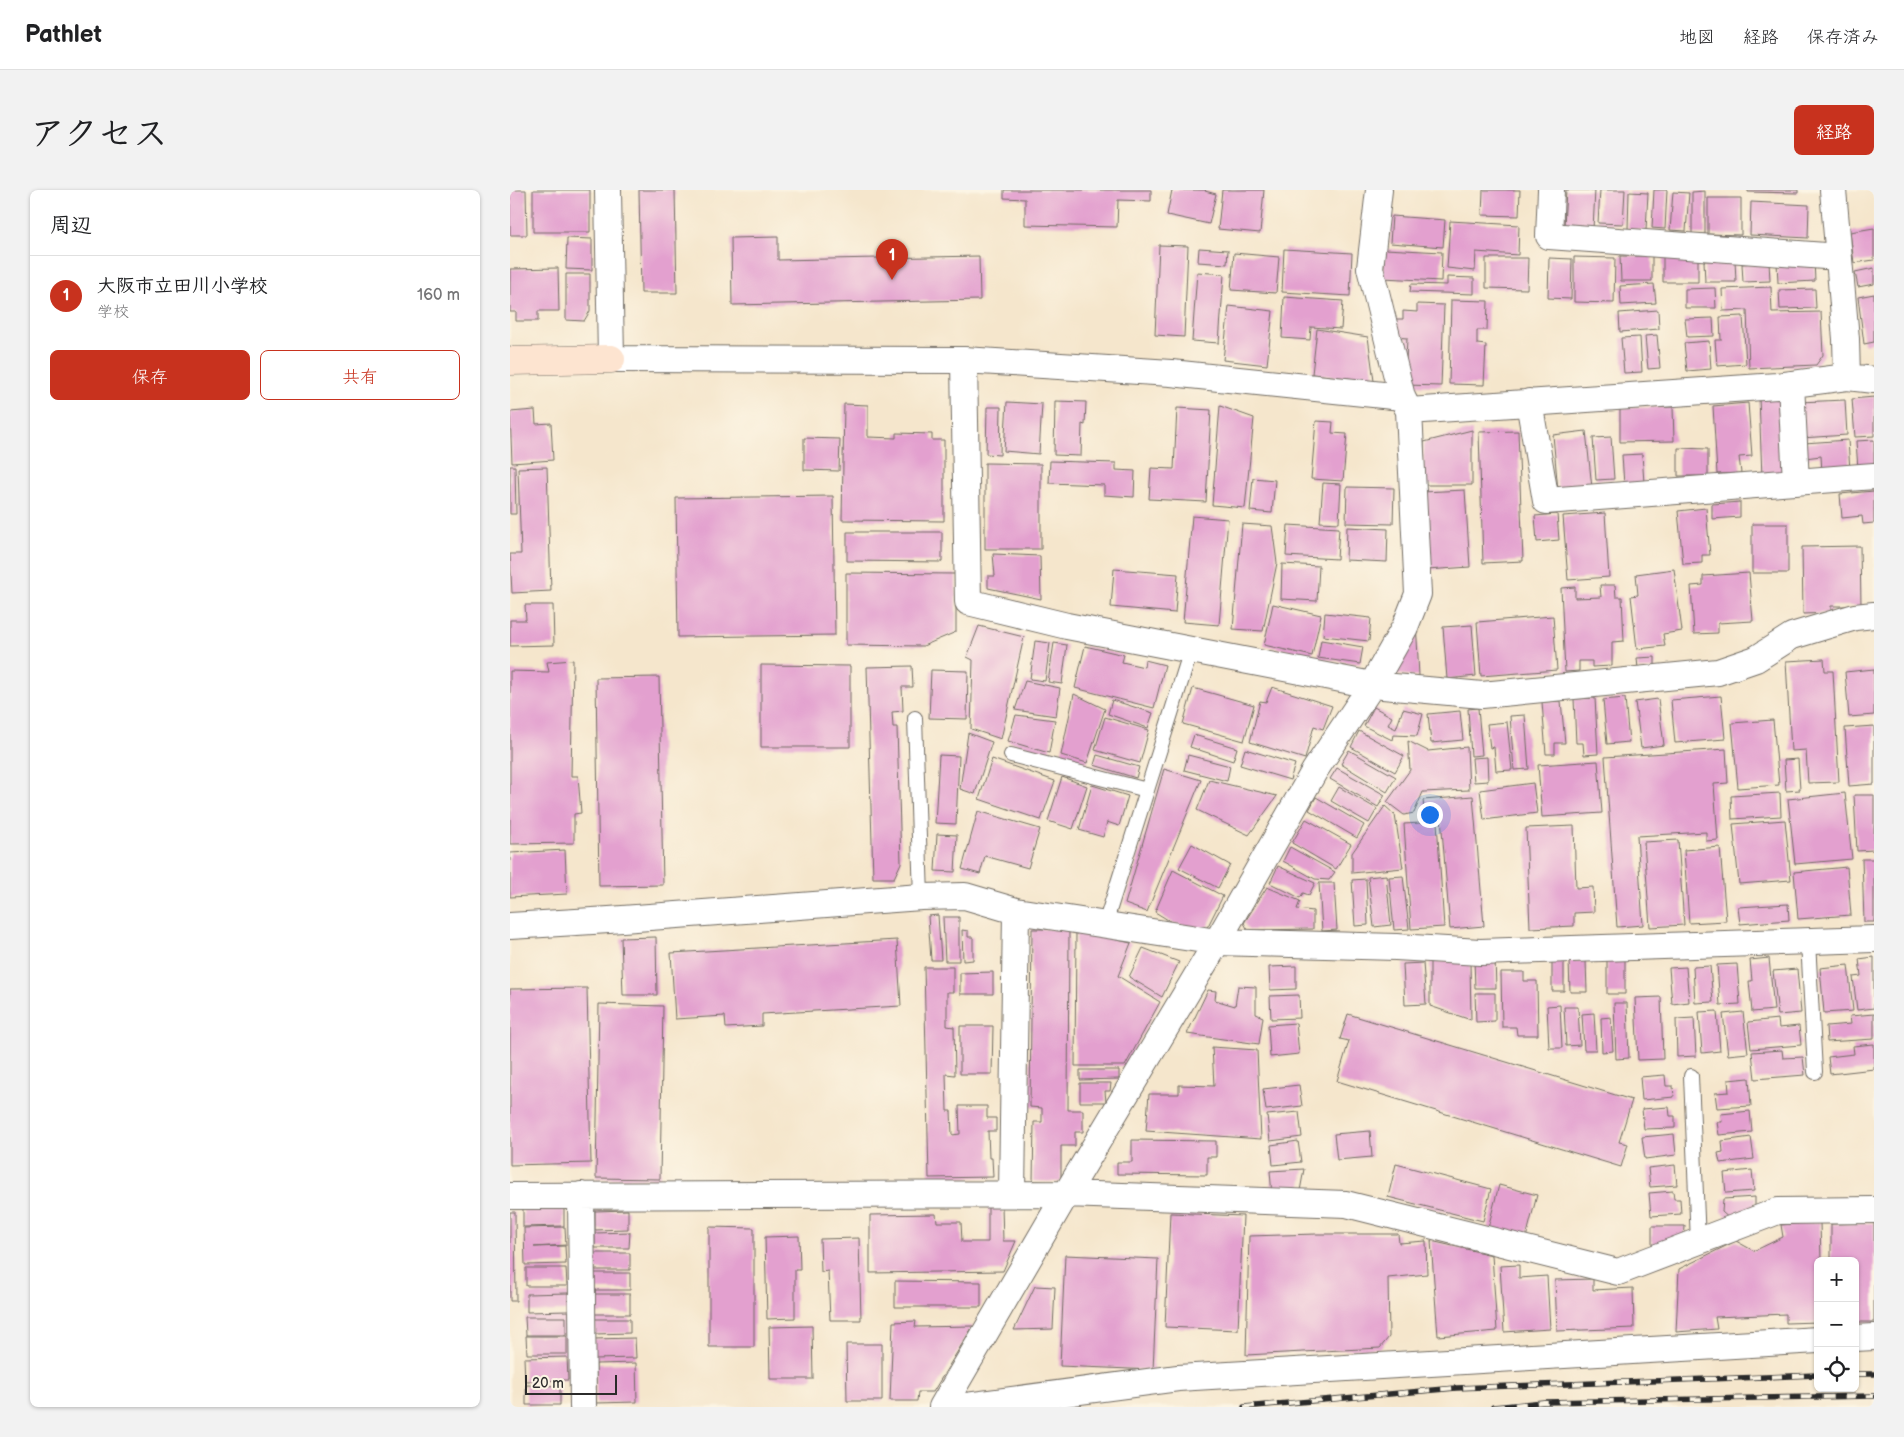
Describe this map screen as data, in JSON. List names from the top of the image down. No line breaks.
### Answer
{"scale_bar":"20 m","page":{"header":"Pathlet","nav":["地図","経路","保存済み"],"title":"アクセス","buttons":["経路",["保存","共有"]],"heading":"周辺","pins":"1","list":[{"mark":"1","name":"大阪市立田川小学校","note":"学校","value":"160 m"}],"map_buttons":["+","−"],"scale":"20 m"}}
